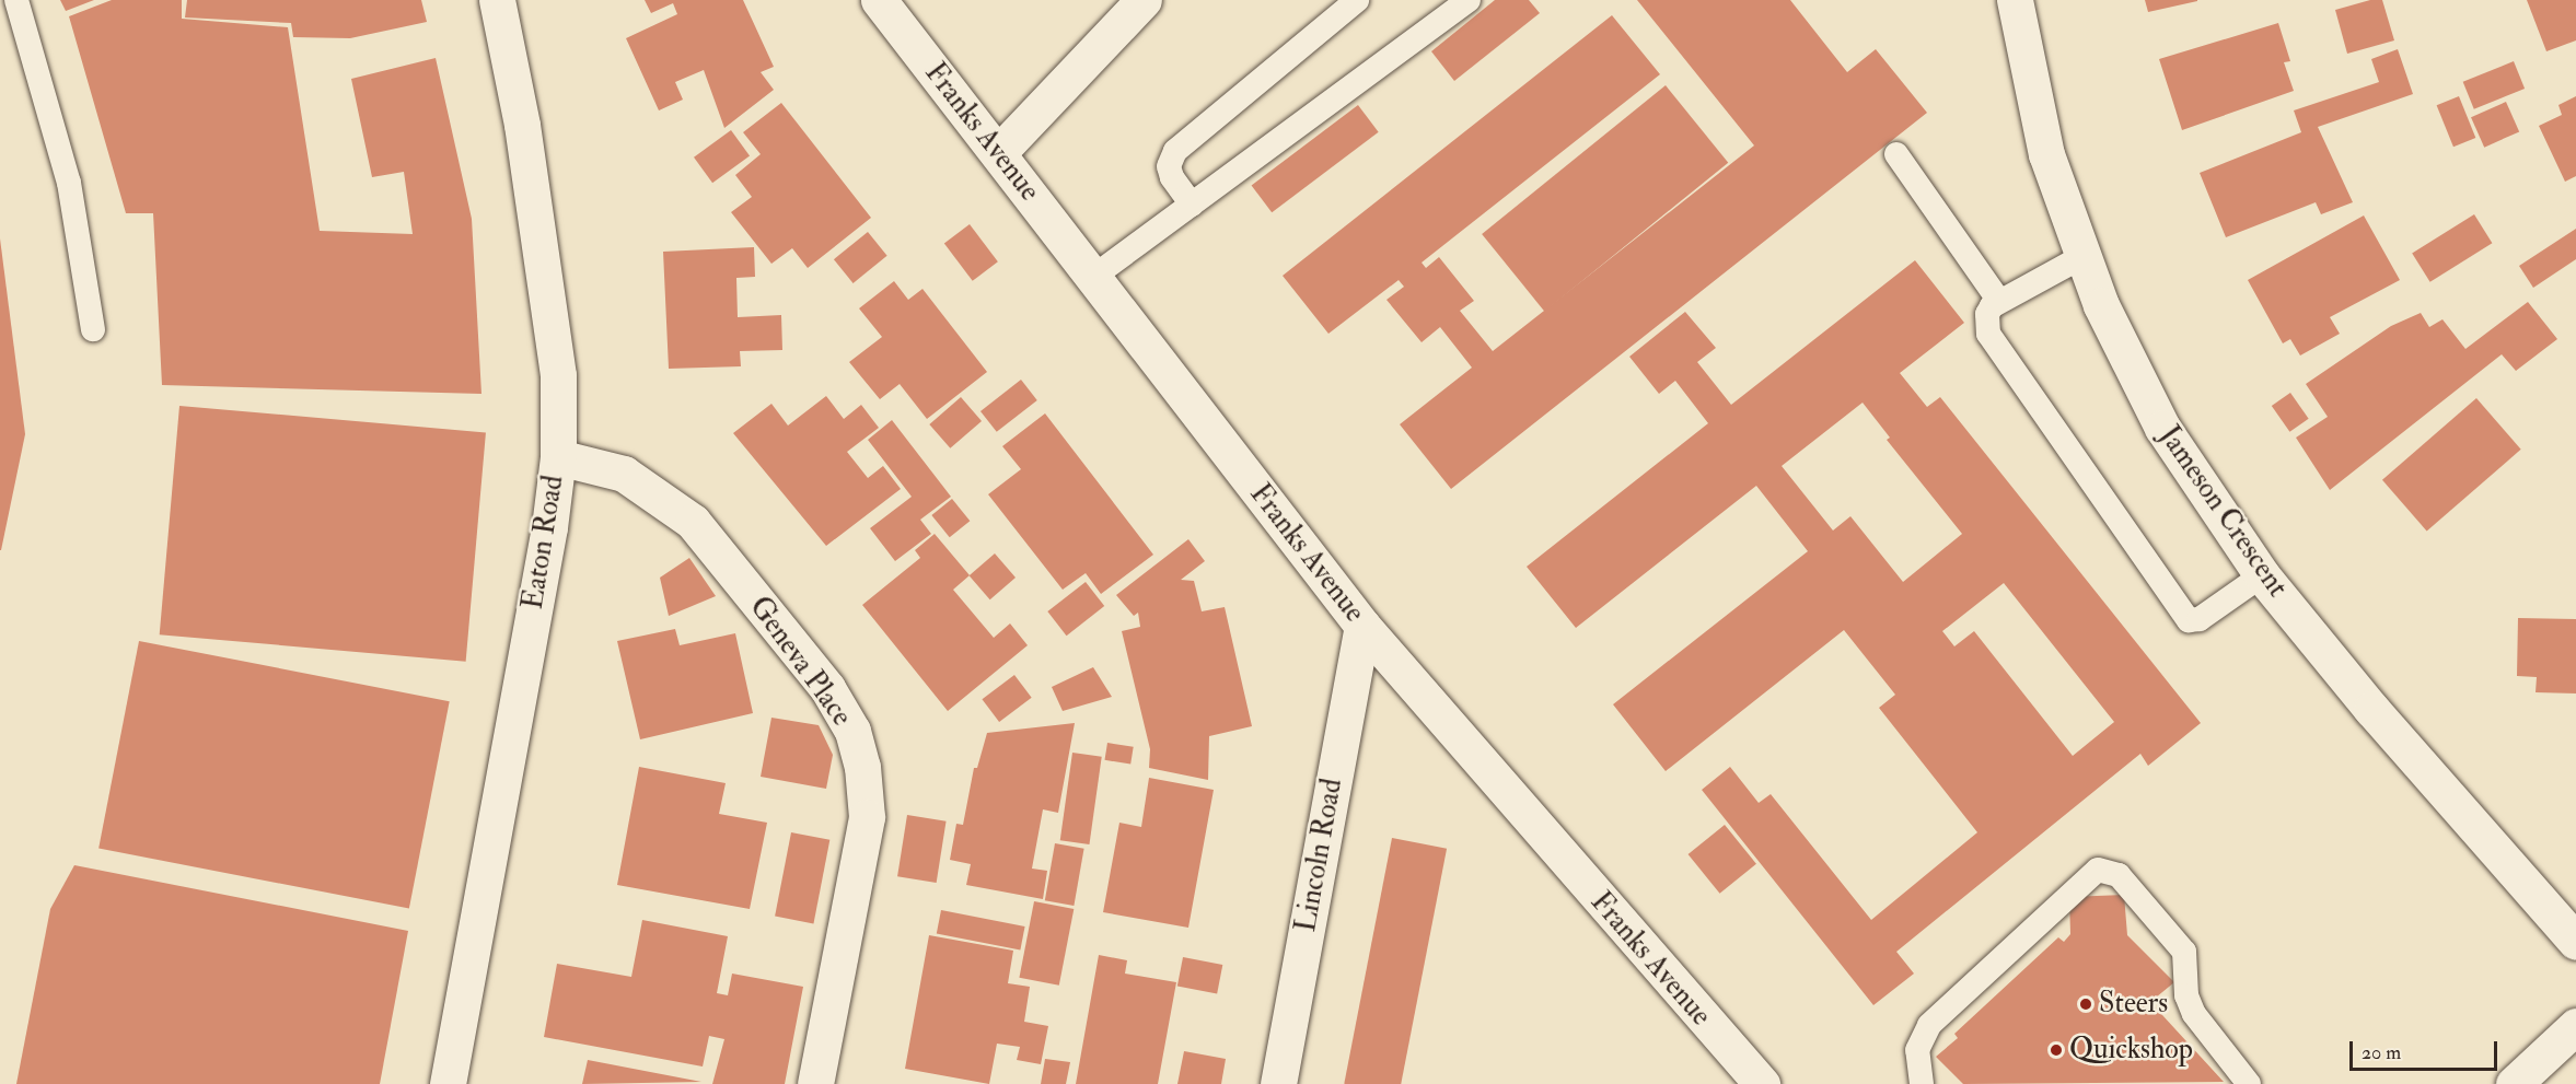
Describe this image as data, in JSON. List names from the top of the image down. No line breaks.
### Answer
{"streets":{"street":["Franks Avenue","Jameson Crescent","Eaton Road","Geneva Place","Lincoln Road"]},"crossings":[["Franks Avenue","Lincoln Road"],["Eaton Road","Geneva Place"]],"places":["Steers","Quickshop"],"scale_bar":"20 m"}
